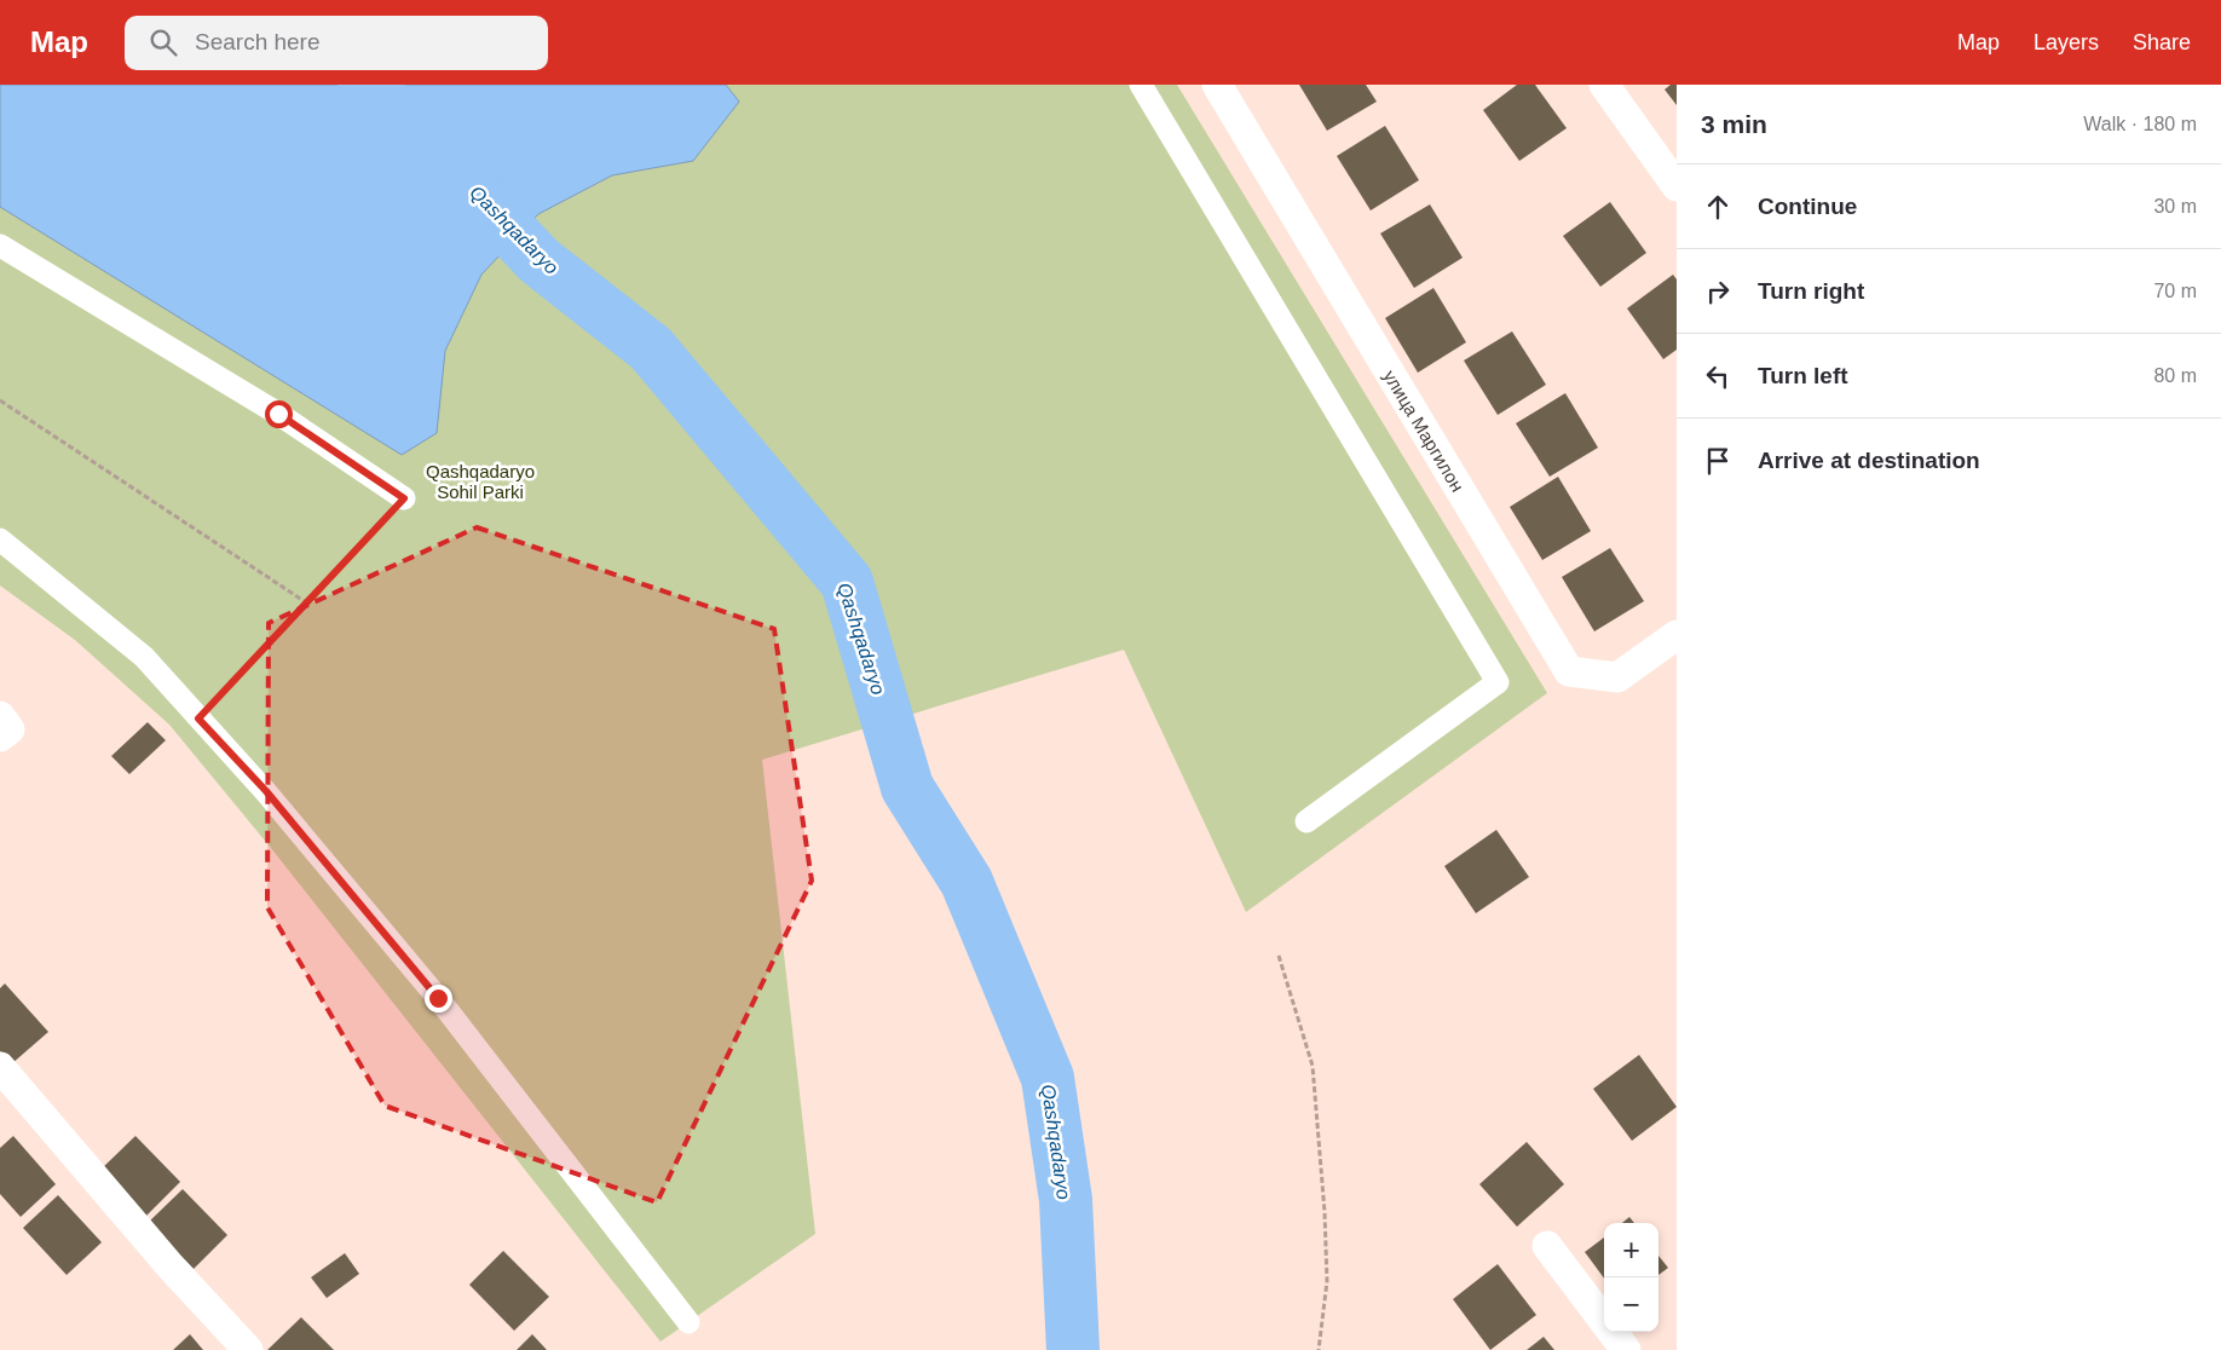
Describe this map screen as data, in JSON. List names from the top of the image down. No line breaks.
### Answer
{"streets":{"street":["улица Маргилон"]},"water":["Qashqadaryo"],"parks":["Qashqadaryo Sohil Parki"],"page":{"header":"Map","search":"Search here","nav":["Map","Layers","Share"],"heading":["3 min","Walk · 180 m"],"list":[["Continue","30 m"],["Turn right","70 m"],["Turn left","80 m"],"Arrive at destination"],"map_buttons":["+","−"]}}
